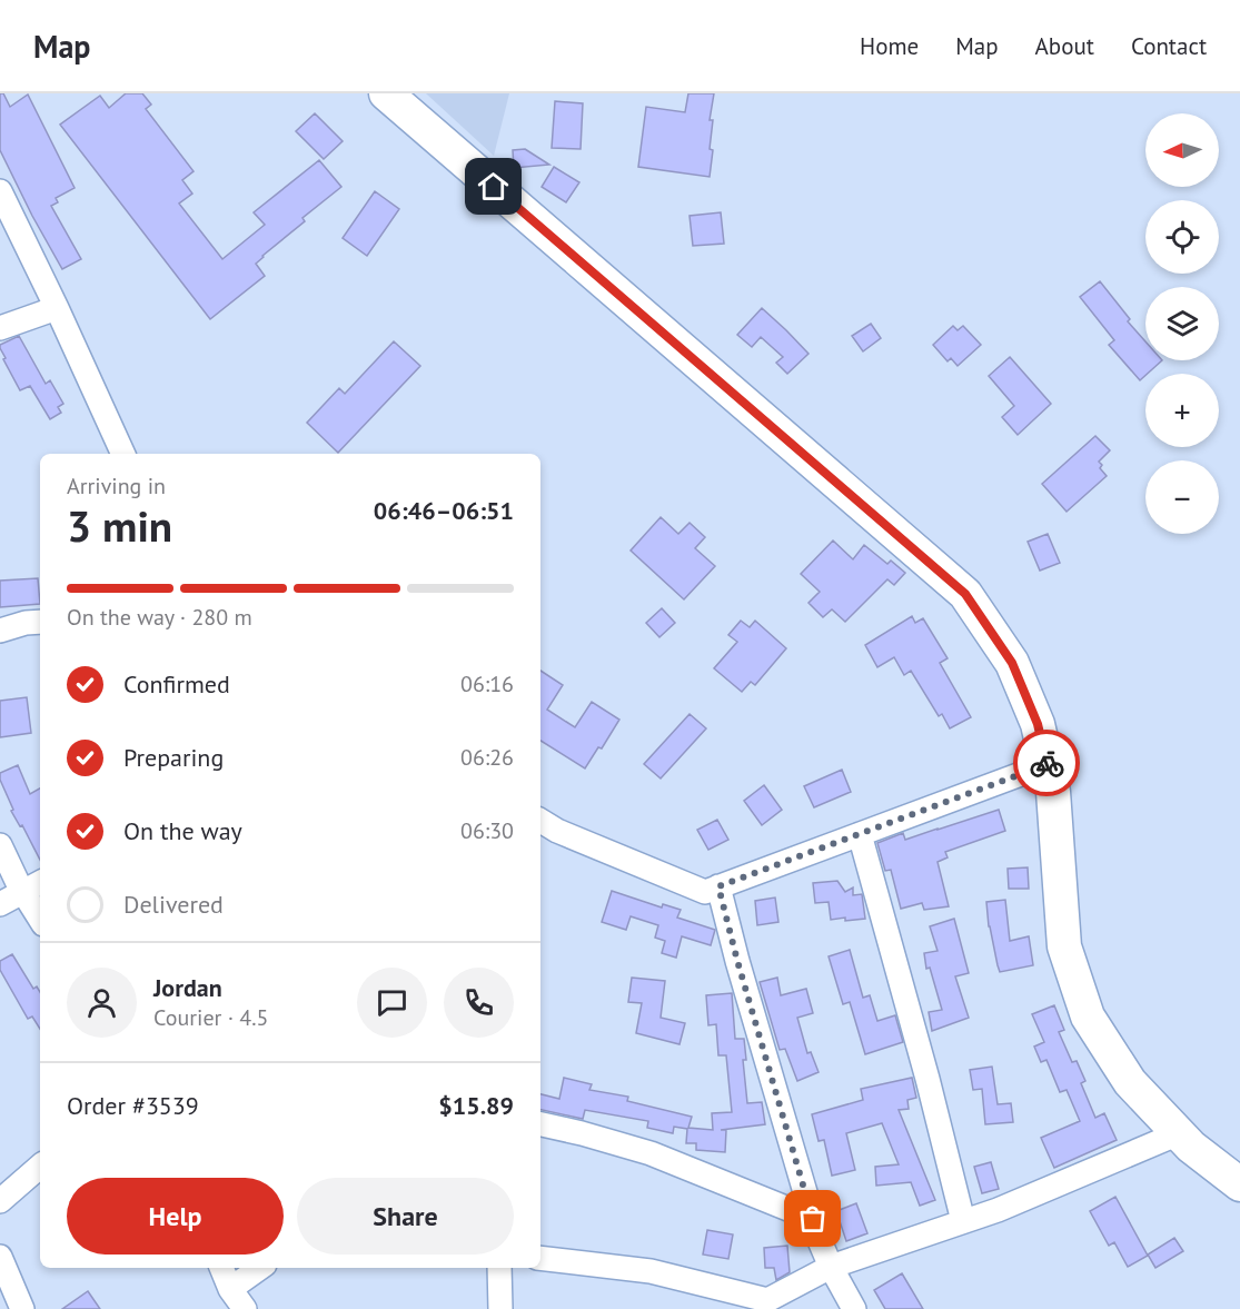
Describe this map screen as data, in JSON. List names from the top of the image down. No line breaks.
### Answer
{"north":"left","page":{"header":"Map","nav":["Home","Map","About","Contact"],"map_buttons":["+","−"],"heading":["3 min","Arriving in","06:46–06:51"],"panel":["Jordan","Courier · 4.5","Order #3539","$15.89"],"bar":"On the way · 280 m","list":[["Confirmed","06:16"],["Preparing","06:26"],["On the way","06:30"],"Delivered"],"buttons":["Help","Share"]}}
